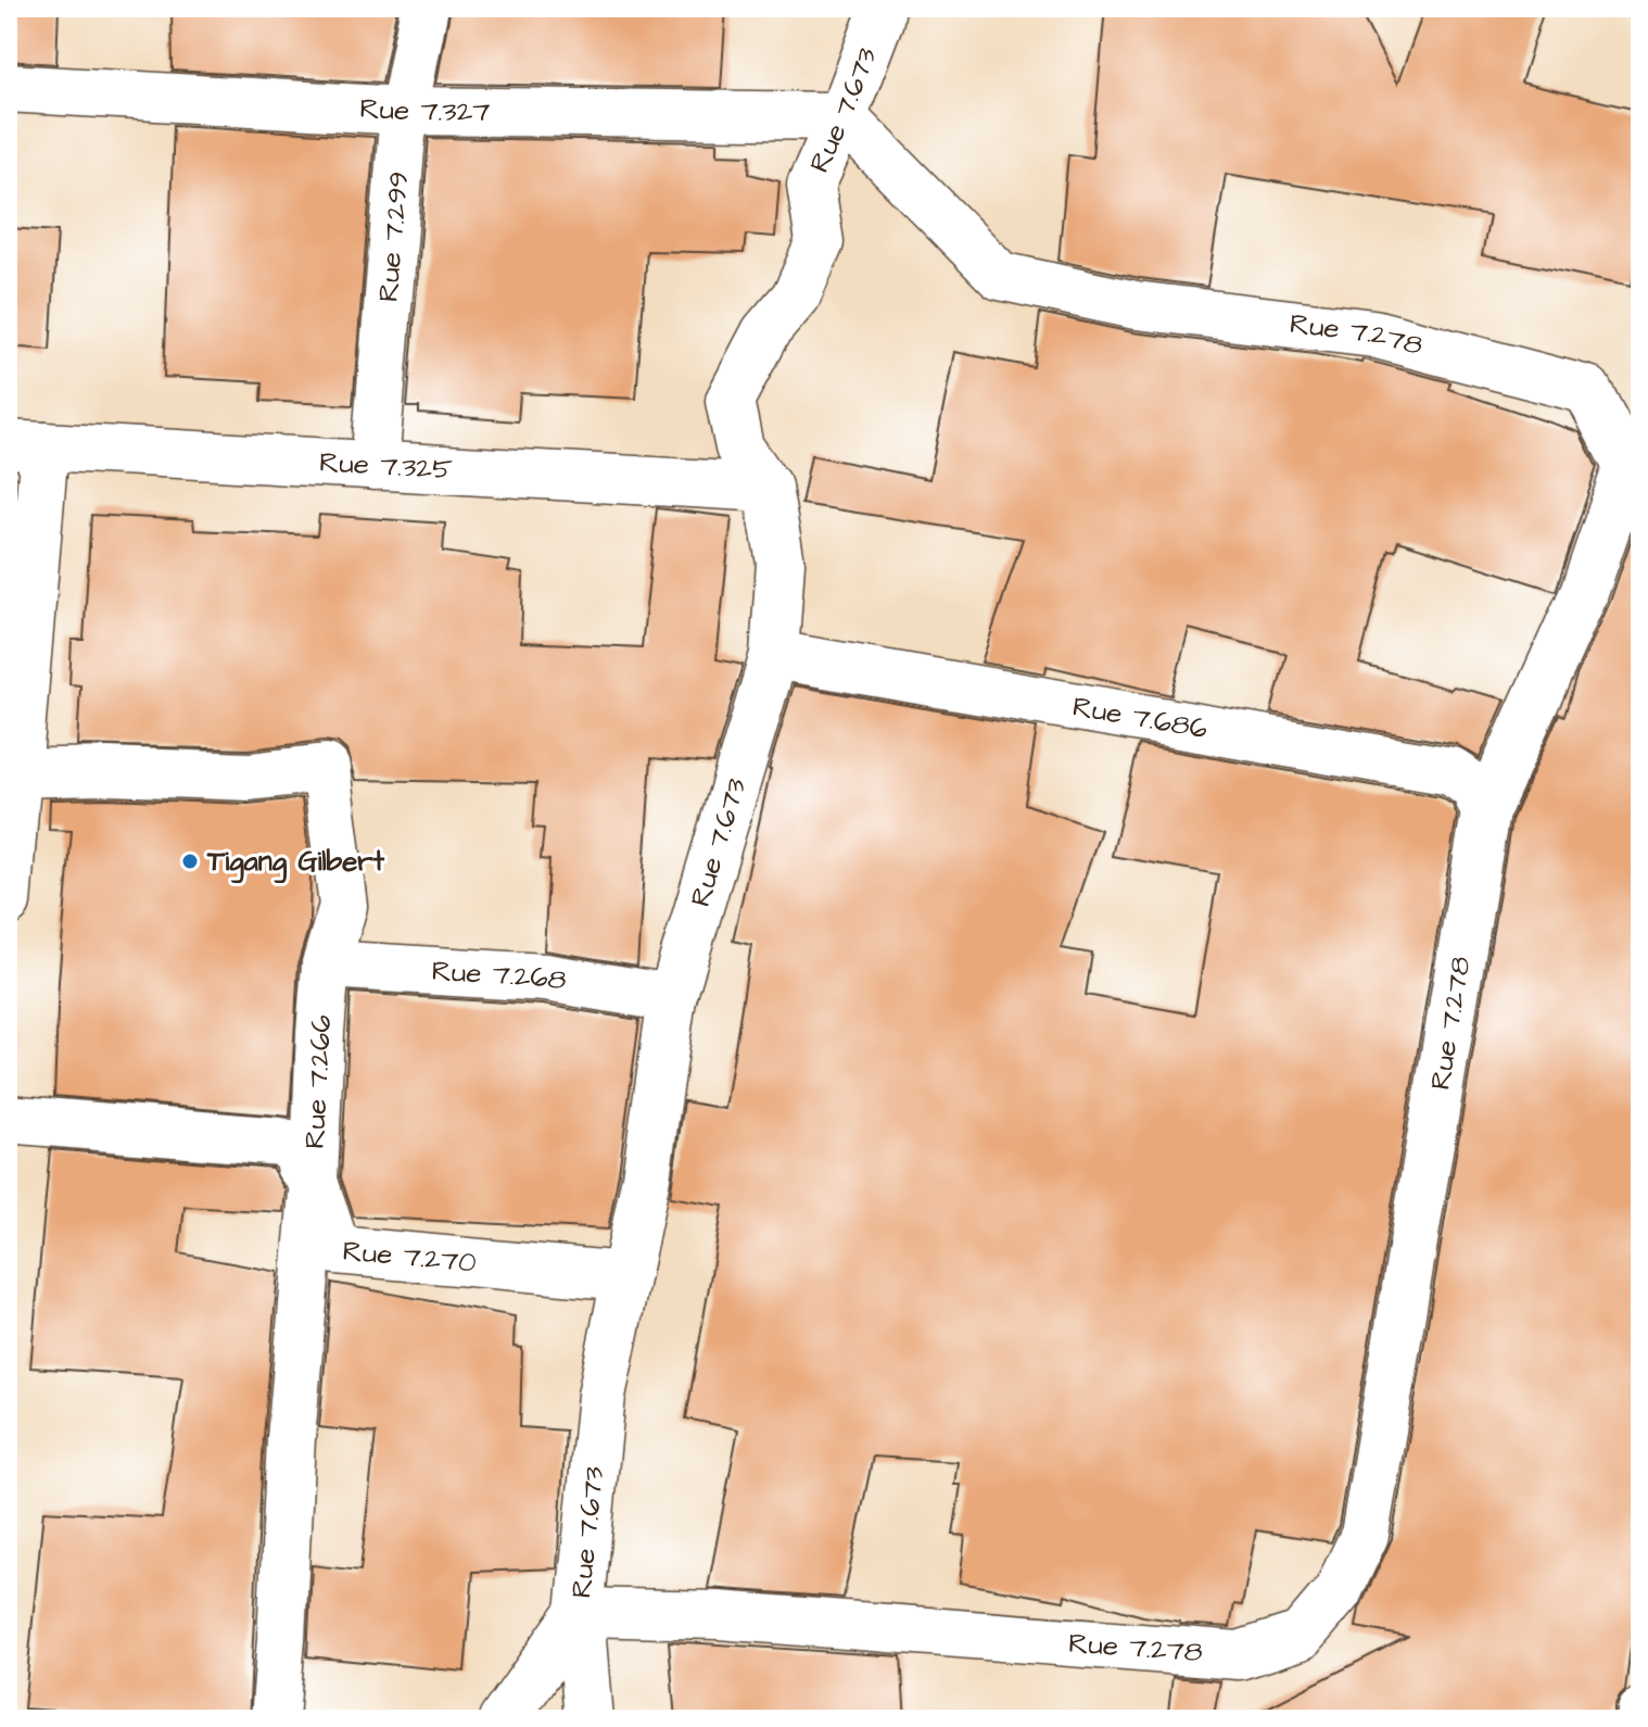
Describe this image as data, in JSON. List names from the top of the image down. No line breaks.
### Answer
{"streets":{"street":["Rue 7.327","Rue 7.673","Rue 7.299","Rue 7.278","Rue 7.325","Rue 7.686","Rue 7.268","Rue 7.266","Rue 7.270"]},"crossings":[["Rue 7.327","Rue 7.673"],["Rue 7.327","Rue 7.299"],["Rue 7.327","Rue 7.278"],["Rue 7.673","Rue 7.278"],["Rue 7.673","Rue 7.325"],["Rue 7.673","Rue 7.686"],["Rue 7.673","Rue 7.268"],["Rue 7.673","Rue 7.270"],["Rue 7.299","Rue 7.325"],["Rue 7.278","Rue 7.686"],["Rue 7.268","Rue 7.266"],["Rue 7.266","Rue 7.270"]],"places":["Tigang Gilbert"]}
